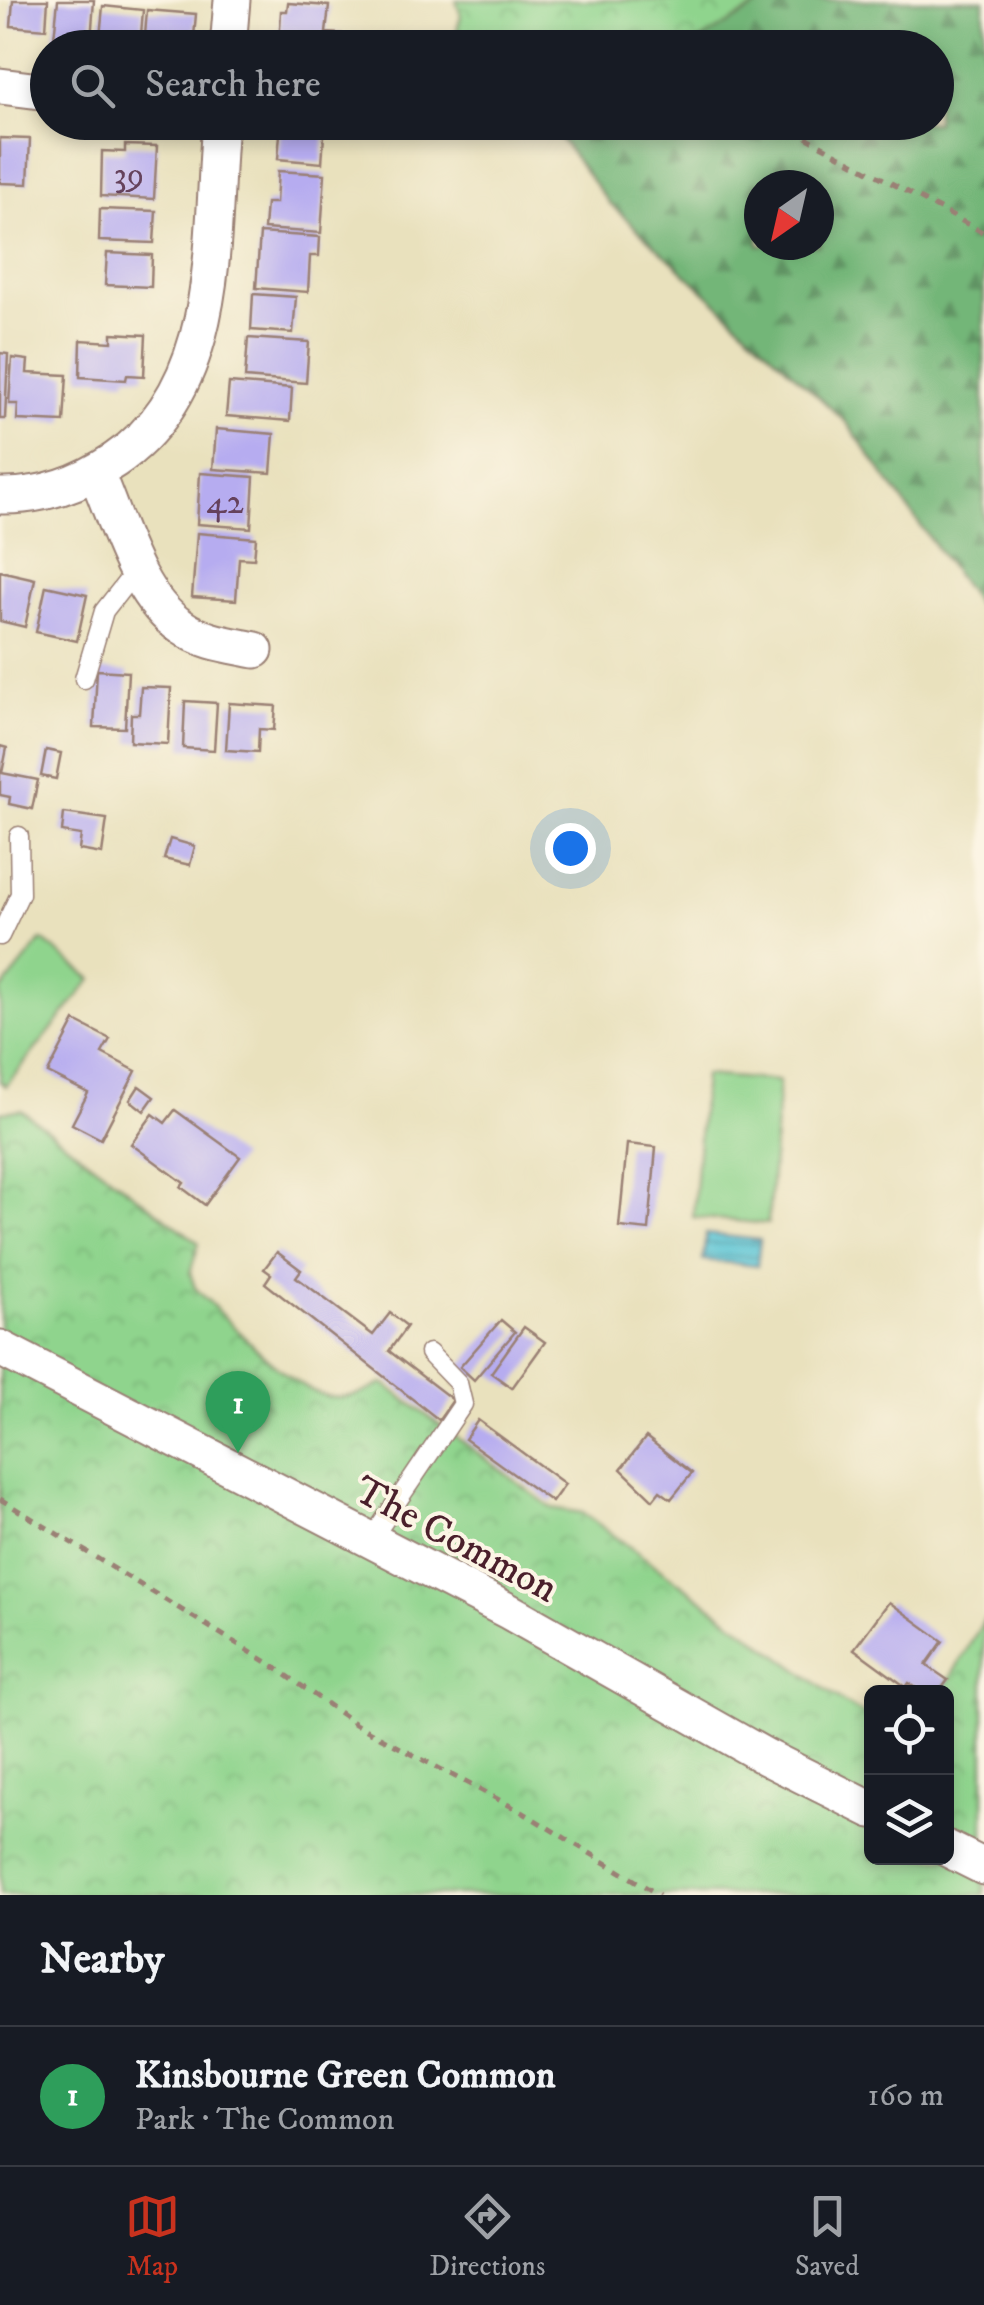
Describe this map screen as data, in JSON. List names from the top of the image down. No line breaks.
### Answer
{"streets":{"street":["The Common"]},"house_numbers":["39","42"],"north":"bottom left","page":{"search":"Search here","pins":"1","heading":"Nearby","list":[{"mark":"1","name":"Kinsbourne Green Common","note":"Park · The Common","value":"160 m"}],"nav":["Map","Directions","Saved"]}}
